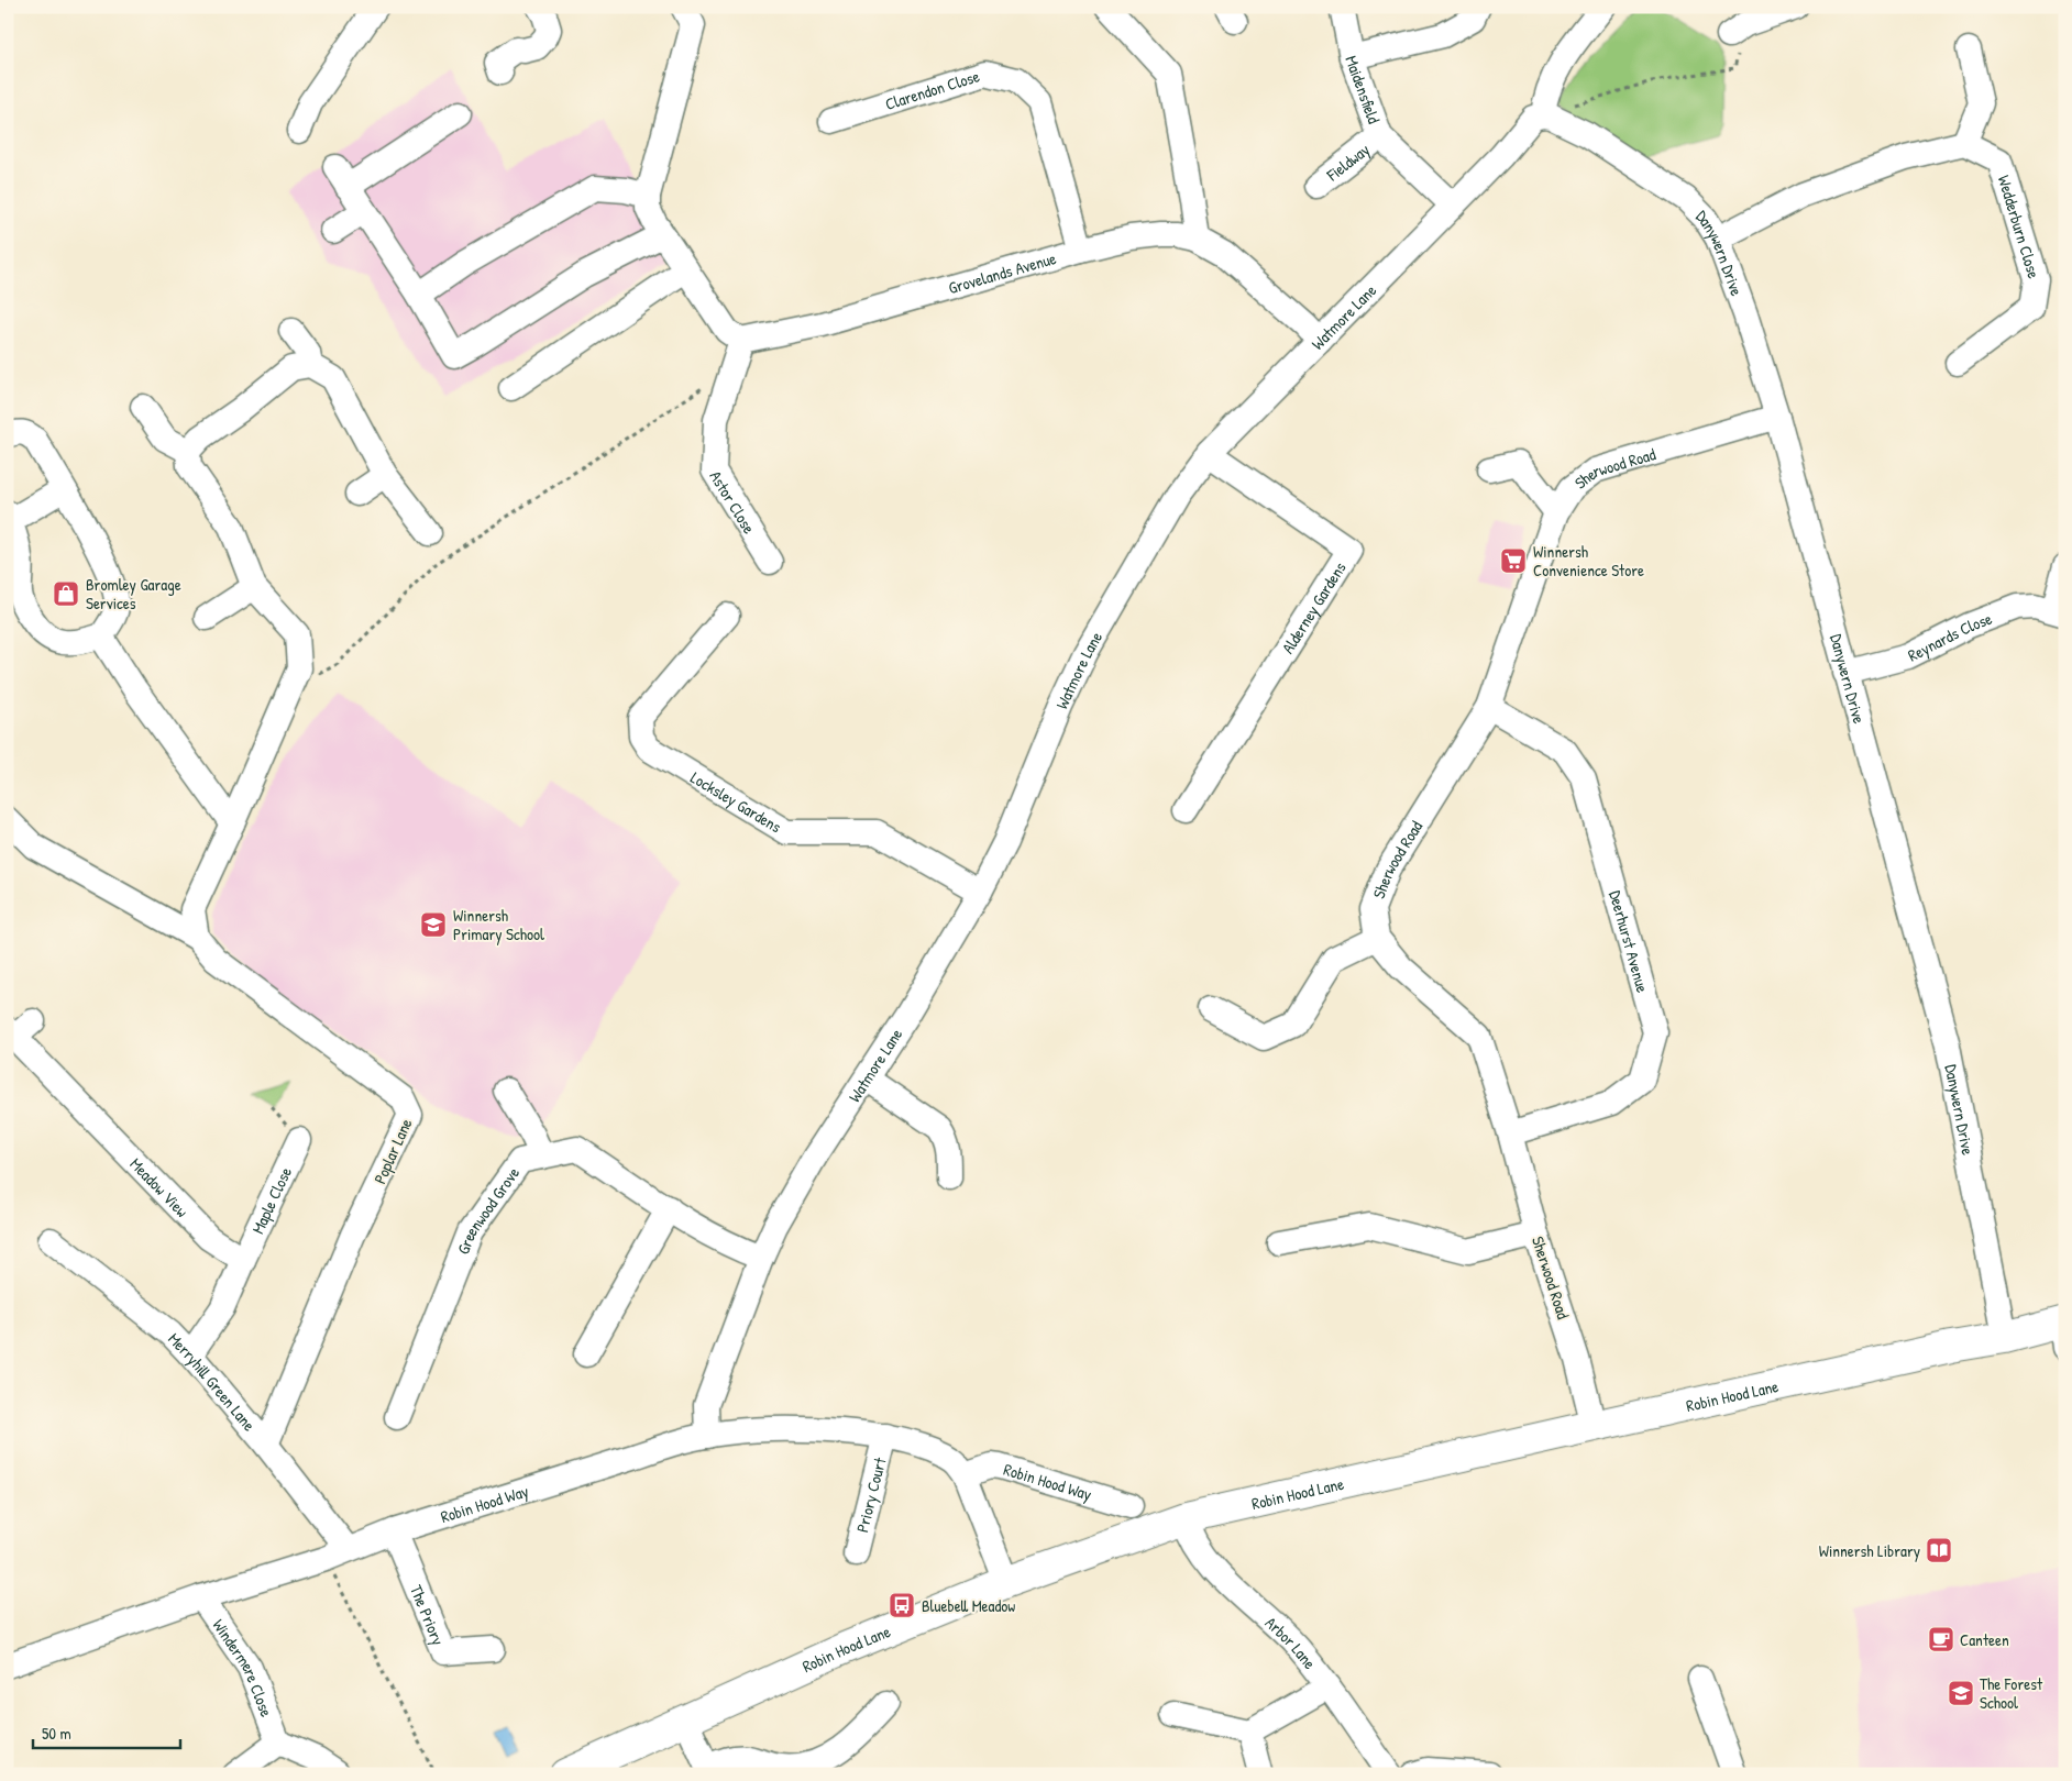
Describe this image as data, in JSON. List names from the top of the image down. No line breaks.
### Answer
{"streets":{"main road":["Robin Hood Lane"],"street":["Clarendon Close","Maidensfield","Fieldway","Wedderburn Close","Danywern Drive","Grovelands Avenue","Watmore Lane","Sherwood Road","Astor Close","Alderney Gardens","Reynards Close","Locksley Gardens","Deerhurst Avenue","Poplar Lane","Meadow View","Maple Close","Greenwood Grove","Merryhill Green Lane","Robin Hood Way","Priory Court","The Priory","Arbor Lane","Windermere Close"]},"crossings":[["Clarendon Close","Grovelands Avenue"],["Maidensfield","Fieldway"],["Maidensfield","Watmore Lane"],["Danywern Drive","Watmore Lane"],["Danywern Drive","Sherwood Road"],["Danywern Drive","Reynards Close"],["Danywern Drive","Robin Hood Lane"],["Grovelands Avenue","Watmore Lane"],["Grovelands Avenue","Astor Close"],["Watmore Lane","Alderney Gardens"],["Watmore Lane","Locksley Gardens"],["Watmore Lane","Greenwood Grove"],["Watmore Lane","Robin Hood Way"],["Sherwood Road","Deerhurst Avenue"],["Sherwood Road","Robin Hood Lane"],["Poplar Lane","Merryhill Green Lane"],["Meadow View","Maple Close"],["Merryhill Green Lane","Robin Hood Way"],["Robin Hood Lane","Robin Hood Way"],["Robin Hood Lane","Arbor Lane"],["Robin Hood Way","Priory Court"],["Robin Hood Way","The Priory"],["Robin Hood Way","Windermere Close"]],"places":{"supermarket":["Winnersh Convenience Store"],"shop":["Bromley Garage Services"],"school or university":["Winnersh Primary School","The Forest School"],"library":["Winnersh Library"],"bus stop":["Bluebell Meadow"],"cafe":["Canteen"]},"scale_bar":"50 m"}
